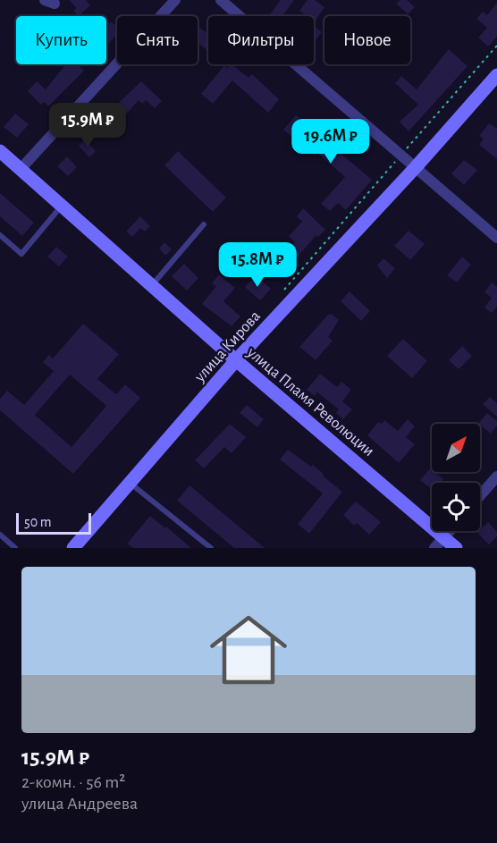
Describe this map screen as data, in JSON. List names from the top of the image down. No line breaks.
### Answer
{"streets":{"main road":["улица Кирова","улица Пламя Революции"]},"crossings":[["улица Кирова","улица Пламя Революции"]],"scale_bar":"50 m","north":"top right","page":{"chip":["Купить","Снять","Фильтры","Новое"],"price":["15.9M ₽","19.6M ₽","15.8M ₽"],"scale":"50 m","list":[{"name":"15.9M ₽","note":"2-комн. · 56 m² · улица Андреева"}]}}
